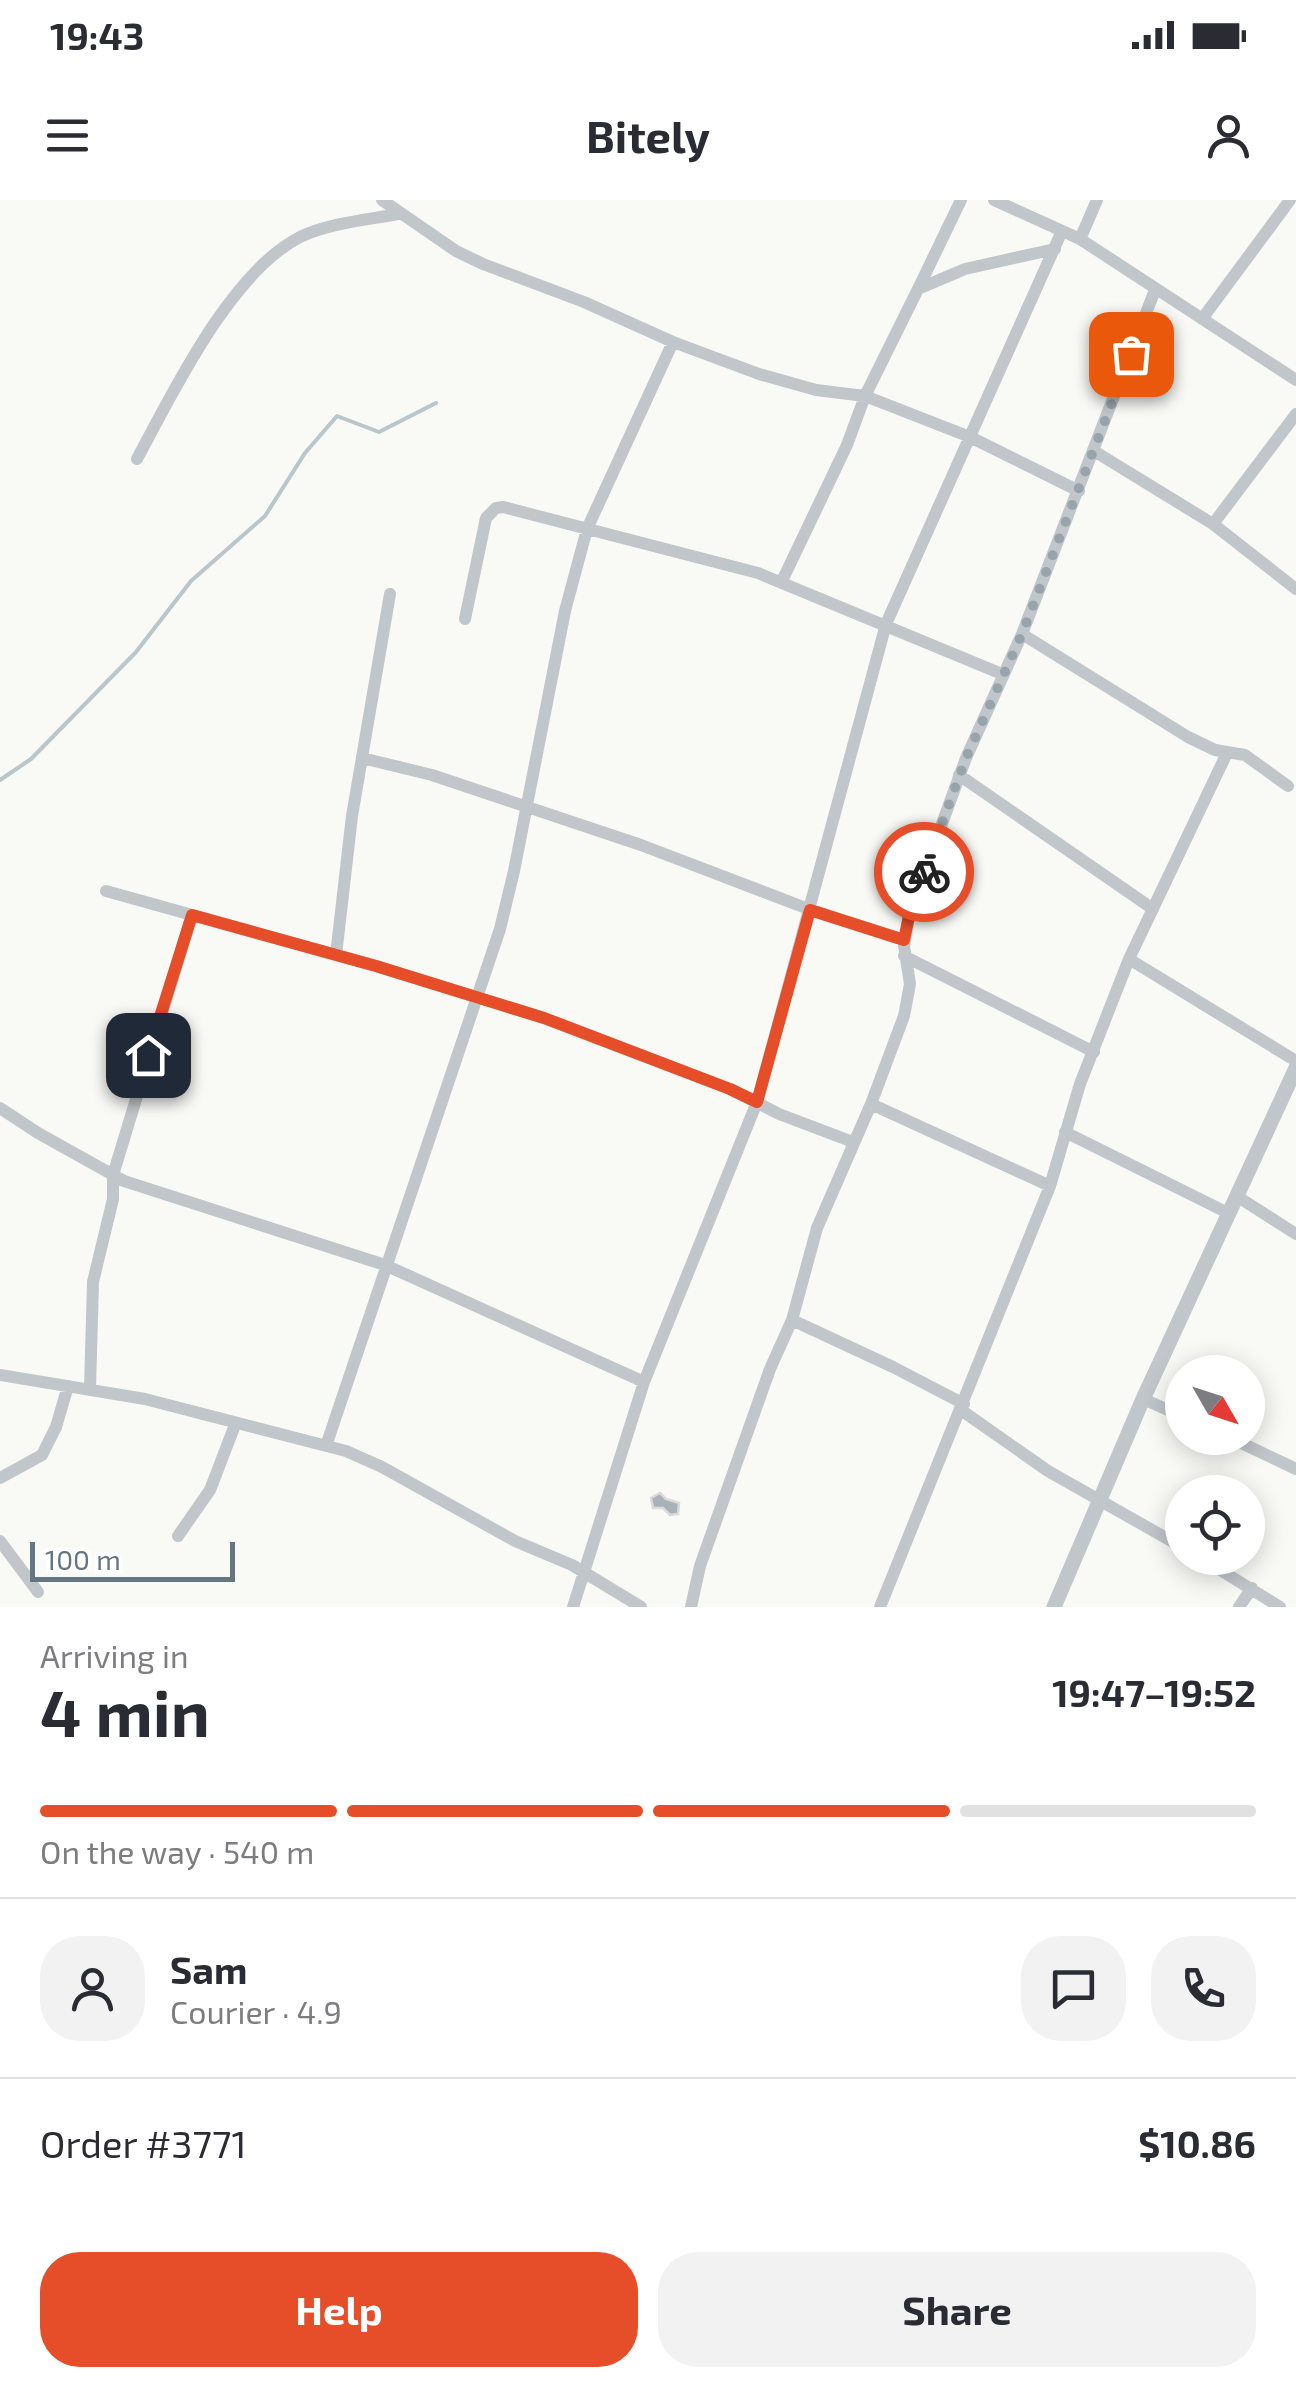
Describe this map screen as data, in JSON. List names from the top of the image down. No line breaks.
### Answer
{"scale_bar":"100 m","north":"bottom right","page":{"status":"19:43","header":"Bitely","scale":"100 m","heading":["4 min","Arriving in","19:47–19:52"],"panel":["Sam","Courier · 4.9","Order #3771","$10.86"],"bar":"On the way · 540 m","buttons":["Help","Share"]}}
